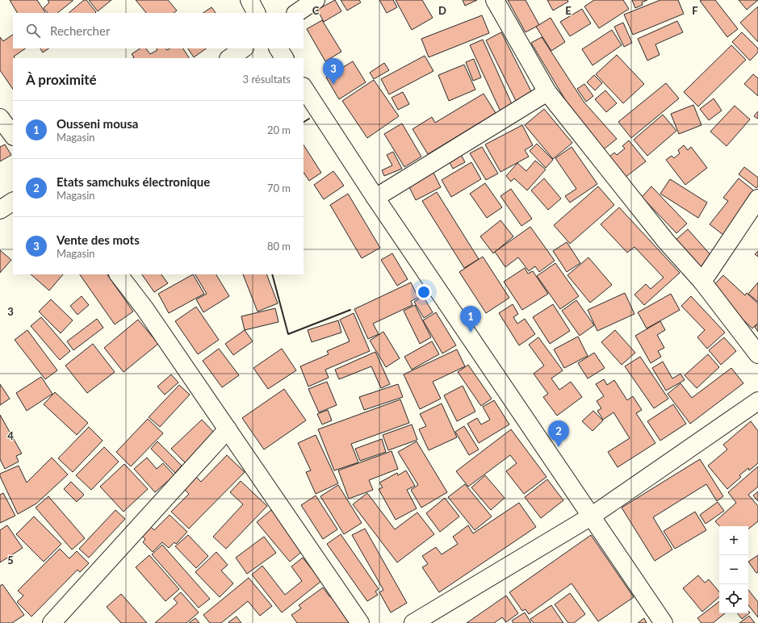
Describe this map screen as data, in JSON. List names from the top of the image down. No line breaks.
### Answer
{"page":{"search":"Rechercher","pins":["3","1","2"],"heading":["À proximité","3 résultats"],"list":[{"mark":"1","name":"Ousseni mousa","note":"Magasin","value":"20 m"},{"mark":"2","name":"Etats samchuks électronique","note":"Magasin","value":"70 m"},{"mark":"3","name":"Vente des mots","note":"Magasin","value":"80 m"}],"map_buttons":["+","−"]},"grid":{"columns":["C","D","E","F"],"rows":["3","4","5"]}}
